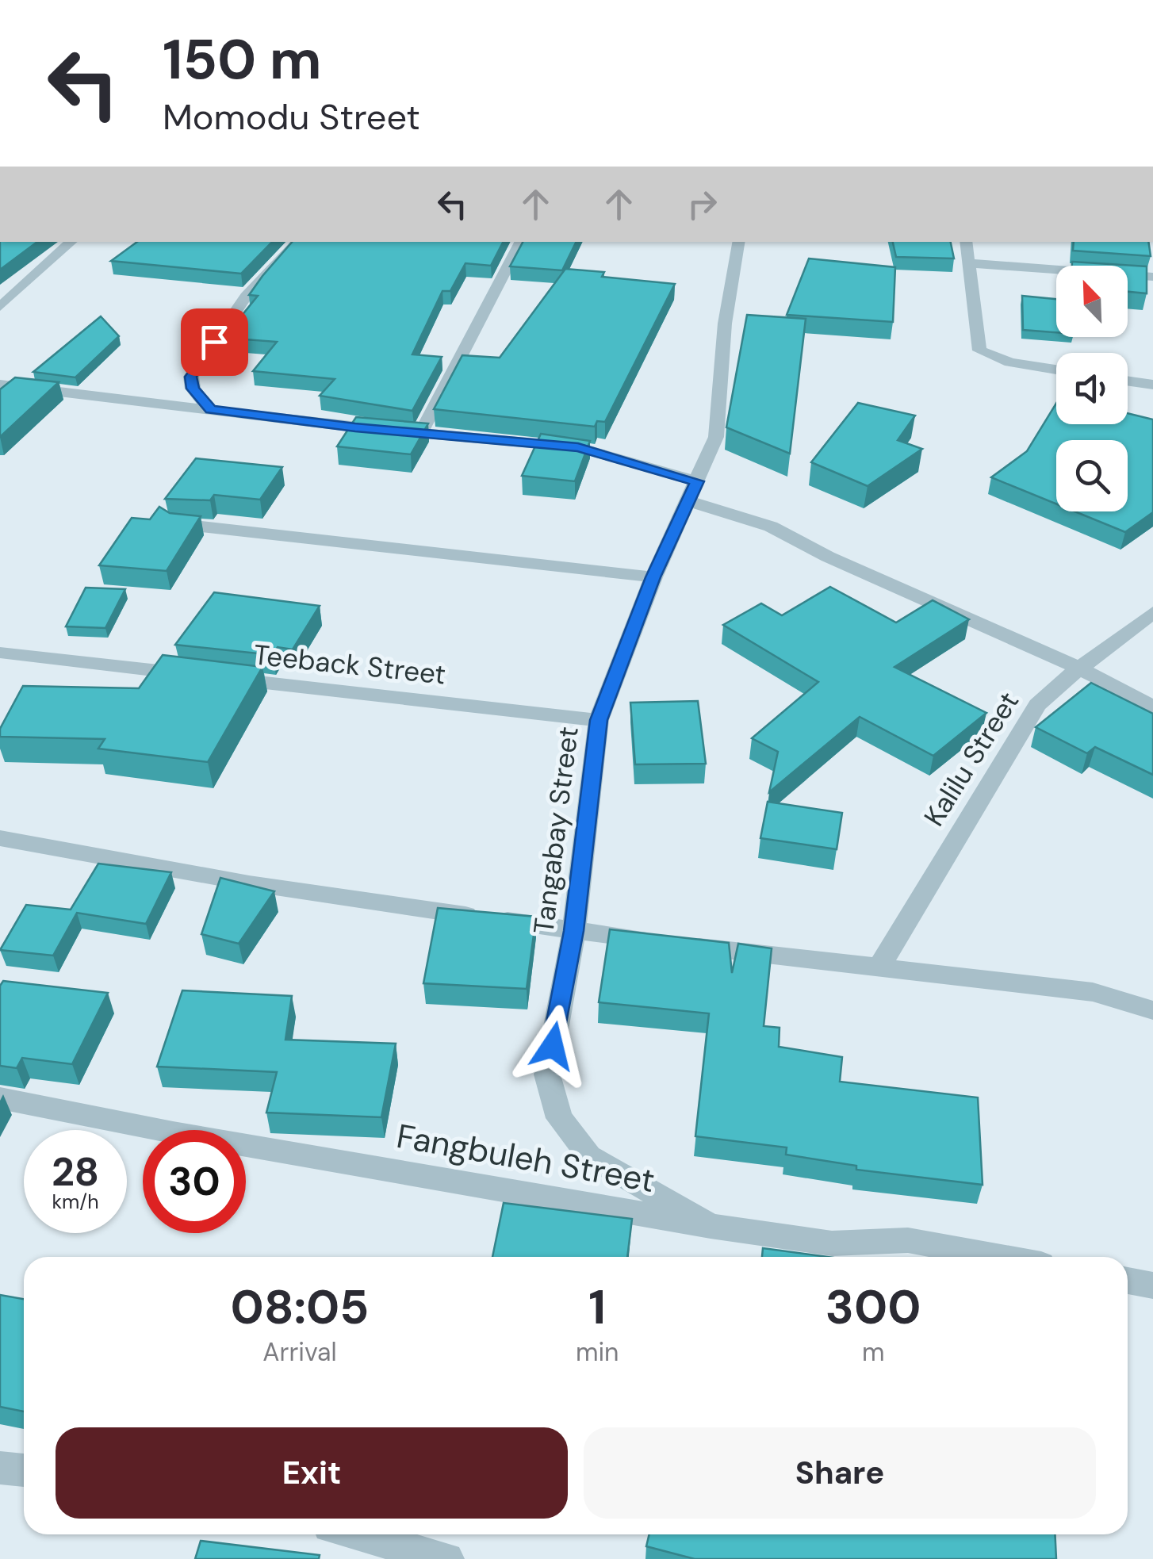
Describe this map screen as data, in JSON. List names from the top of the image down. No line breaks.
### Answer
{"streets":{"street":["Teeback Street","Kalilu Street","Tangabay Street","Fangbuleh Street"]},"crossings":[["Teeback Street","Tangabay Street"],["Tangabay Street","Fangbuleh Street"]],"north":"top left","page":{"turn":["150 m","Momodu Street"],"speed":"28 km/h","limit":"30","eta":["08:05","Arrival","1","min","300","m"],"buttons":["Exit","Share"]}}
